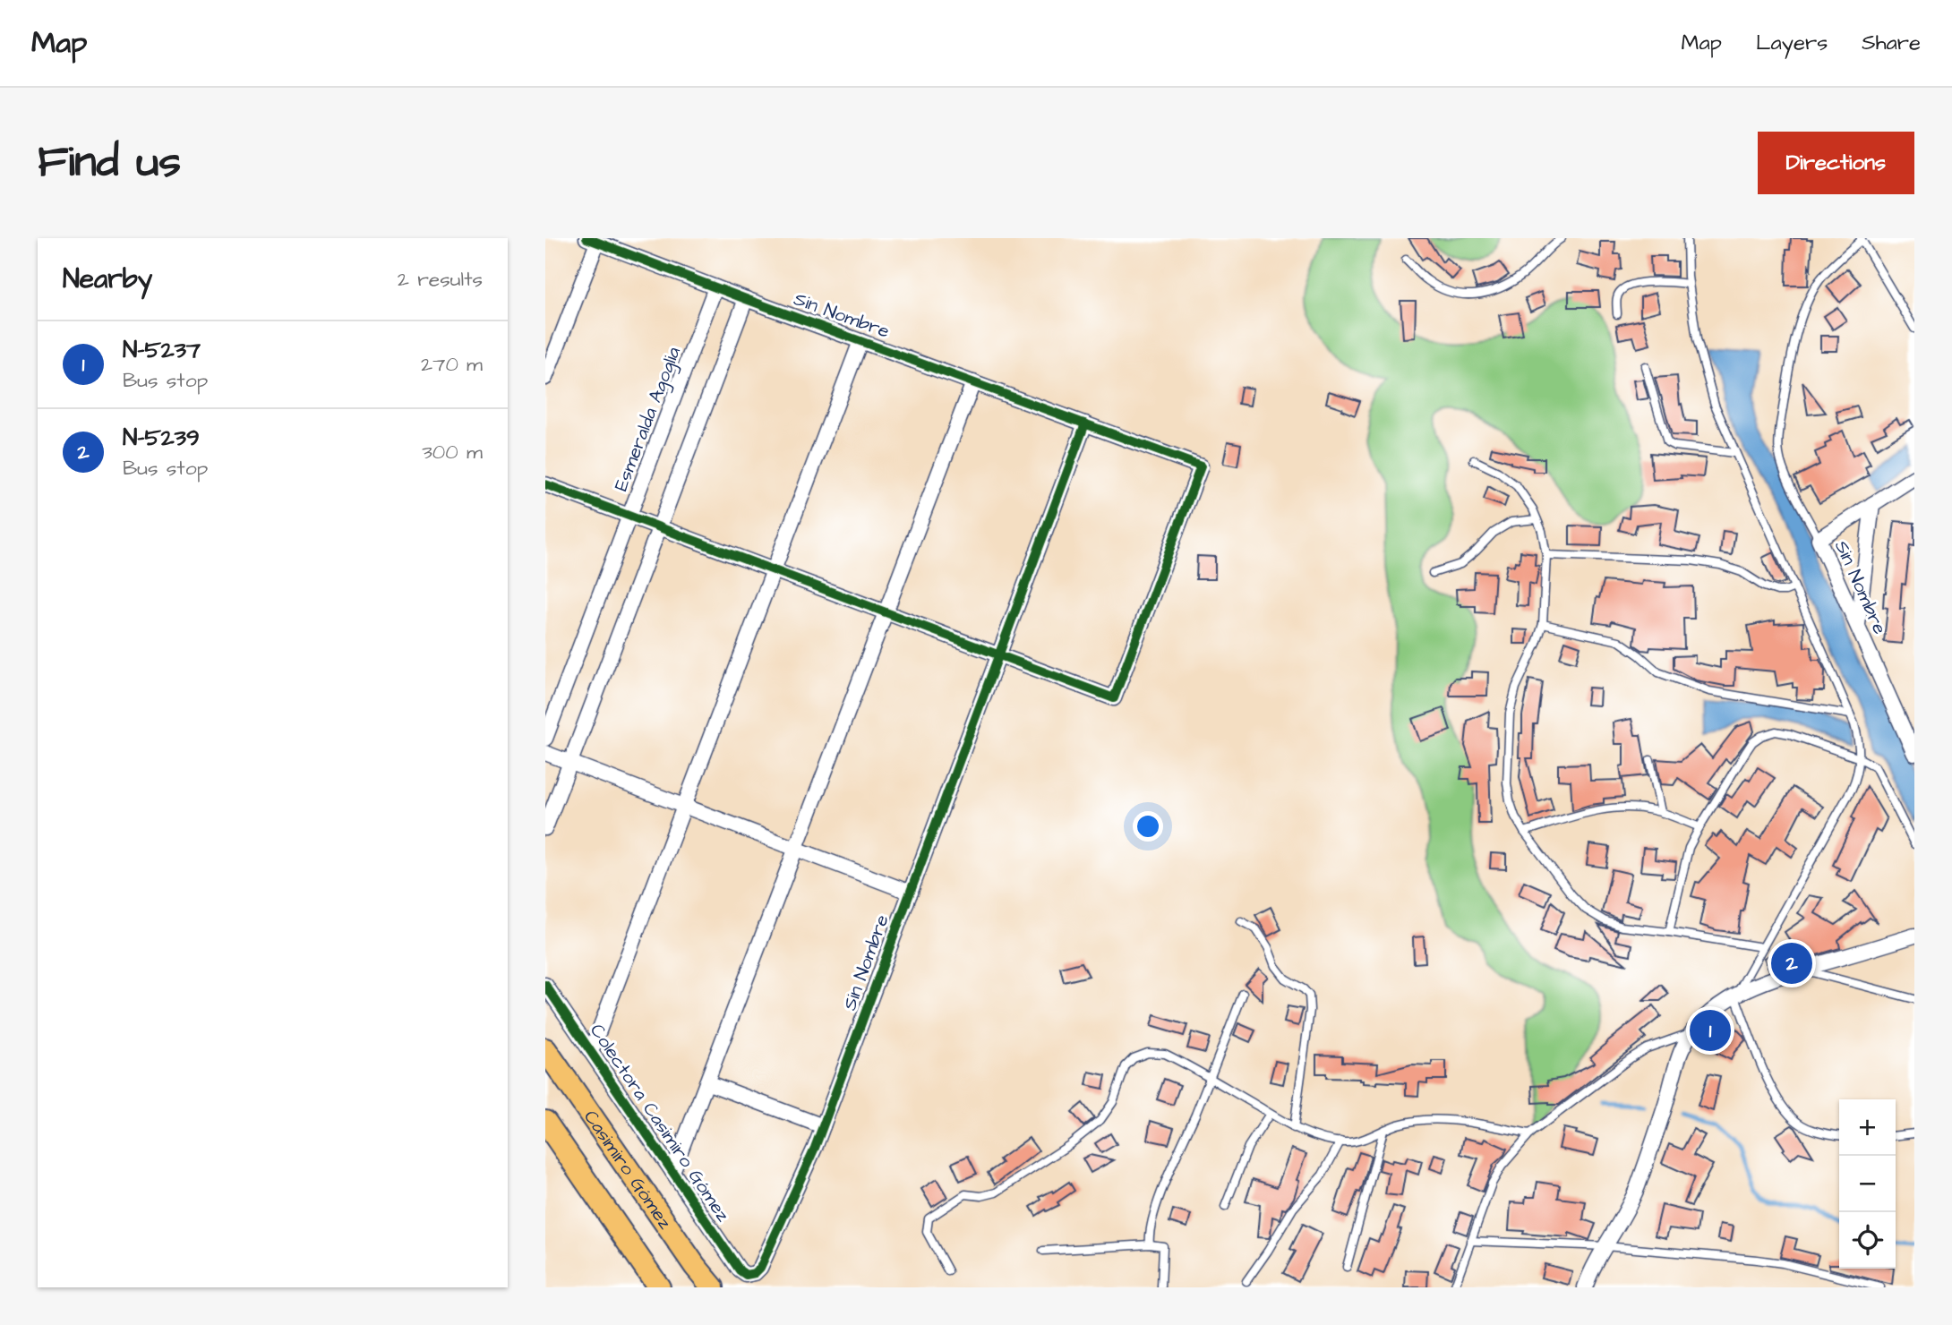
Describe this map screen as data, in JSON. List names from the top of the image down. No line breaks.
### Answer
{"streets":{"main road":["Casimiro Gómez"],"street":["Sin Nombre","Esmeralda Agoglia","Colectora Casimiro Gómez"]},"crossings":[["Sin Nombre","Esmeralda Agoglia"],["Sin Nombre","Colectora Casimiro Gómez"]],"page":{"header":"Map","nav":["Map","Layers","Share"],"buttons":"Directions","title":"Find us","heading":["Nearby","2 results"],"list":[{"mark":"1","name":"N-5237","note":"Bus stop","value":"270 m"},{"mark":"2","name":"N-5239","note":"Bus stop","value":"300 m"}],"pins":["2","1"],"map_buttons":["+","−"]}}
